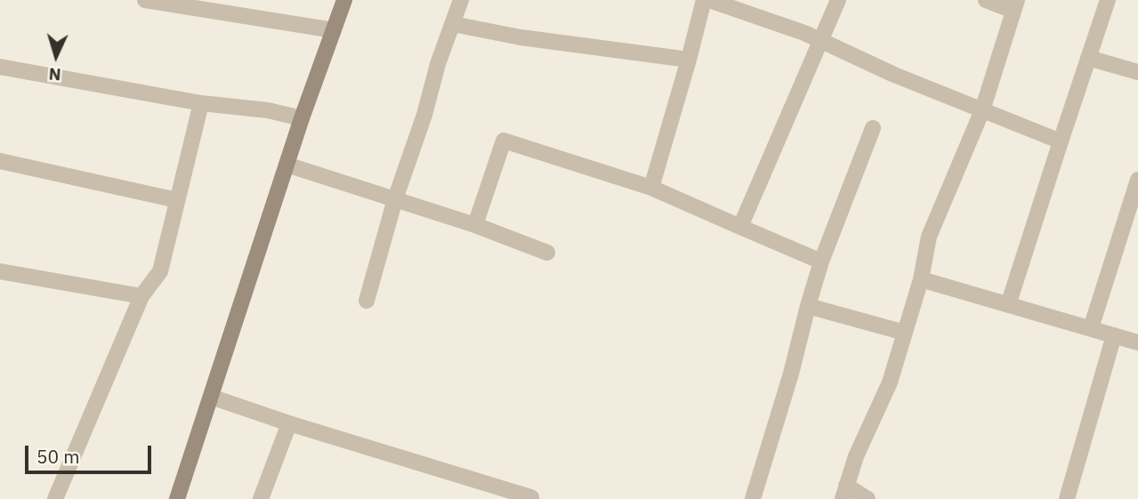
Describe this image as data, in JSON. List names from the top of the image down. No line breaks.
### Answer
{"scale_bar":"50 m","north":"bottom"}
